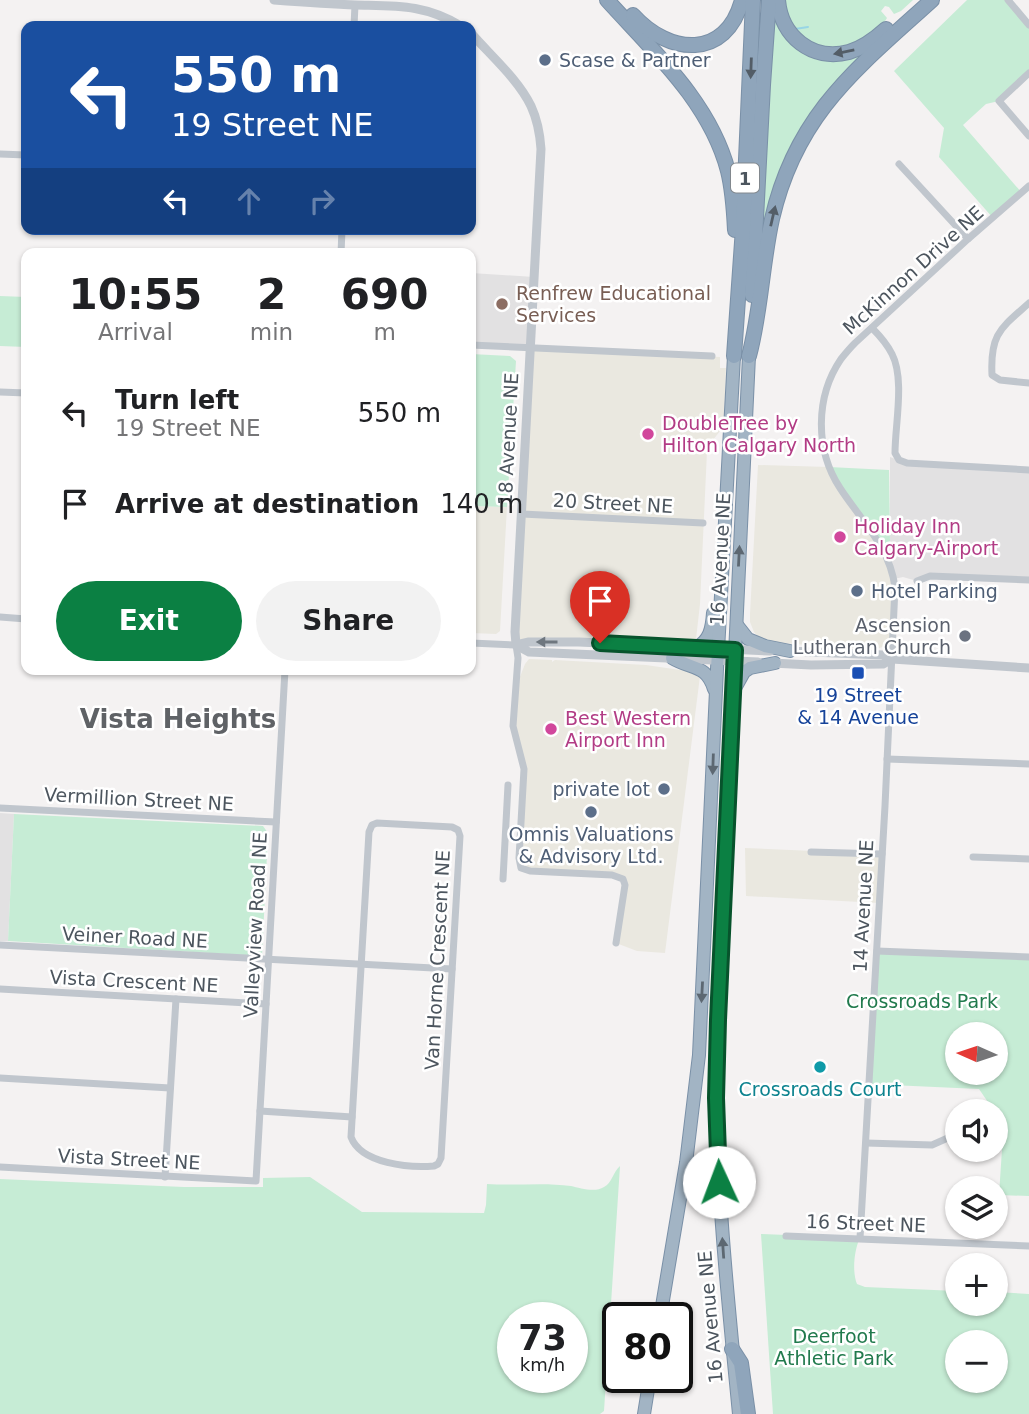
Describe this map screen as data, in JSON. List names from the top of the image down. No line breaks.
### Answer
{"streets":{"highway":["1","16 Avenue NE"],"street":["McKinnon Drive NE","18 Avenue NE","20 Street NE","Vermillion Street NE","14 Avenue NE","Valleyview Road NE","Veiner Road NE","Van Horne Crescent NE","Vista Crescent NE","Vista Street NE","16 Street NE"]},"crossings":[["McKinnon Drive NE","14 Avenue NE"],["18 Avenue NE","20 Street NE"],["Vermillion Street NE","Valleyview Road NE"],["14 Avenue NE","16 Street NE"],["Valleyview Road NE","Veiner Road NE"],["Valleyview Road NE","Vista Crescent NE"],["Valleyview Road NE","Vista Street NE"],["Veiner Road NE","Van Horne Crescent NE"]],"districts":["Vista Heights"],"parks":["Crossroads Park","Deerfoot Athletic Park"],"places":{"other":["Scase & Partner","Renfrew Educational Services","DoubleTree by Hilton Calgary North","Holiday Inn Calgary-Airport","Hotel Parking","Ascension Lutheran Church","Best Western Airport Inn","private lot","Omnis Valuations & Advisory Ltd.","Crossroads Court"],"transit":["19 Street & 14 Avenue"]},"north":"left","page":{"turn":["550 m","19 Street NE"],"eta":["10:55","Arrival","2","min","690","m"],"list":[{"name":"Turn left","note":"19 Street NE","value":"550 m"},{"name":"Arrive at destination","value":"140 m"}],"buttons":["Exit","Share"],"map_buttons":["+","−"],"speed":"73 km/h","limit":"80"}}
